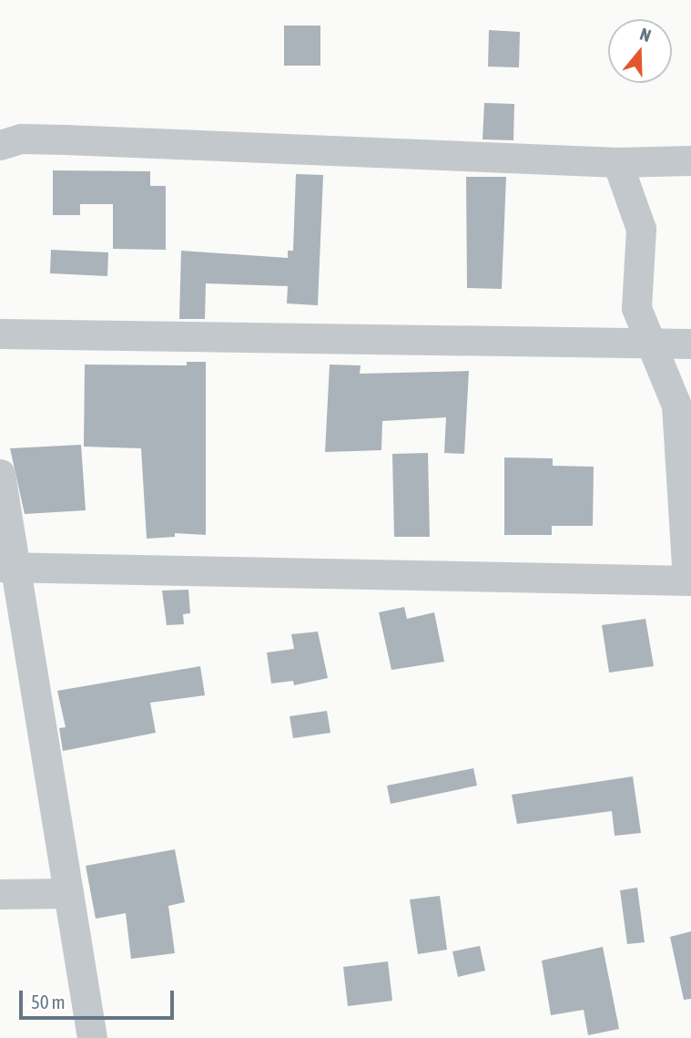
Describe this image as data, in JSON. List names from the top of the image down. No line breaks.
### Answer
{"scale_bar":"50 m","north":"top"}
